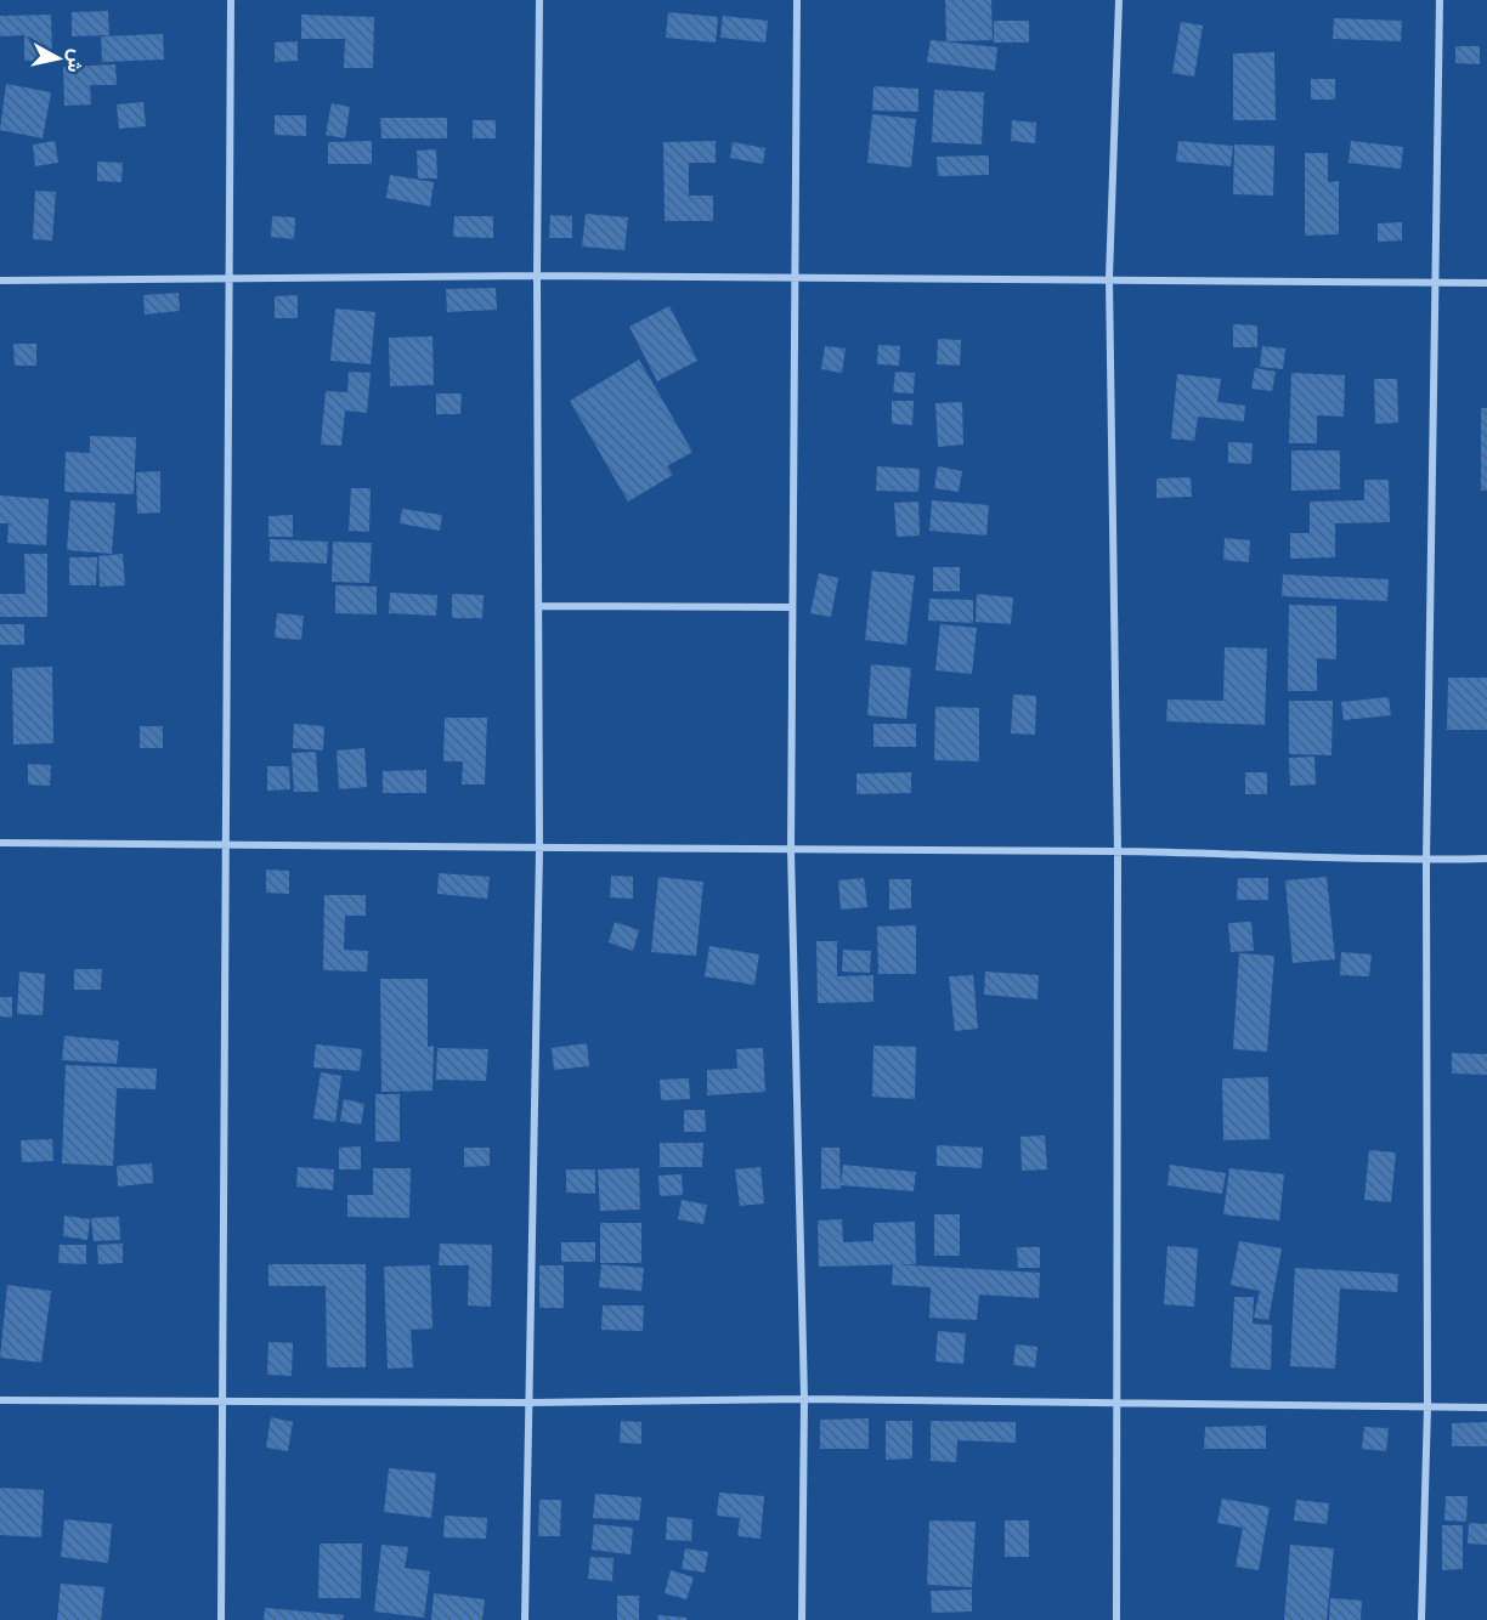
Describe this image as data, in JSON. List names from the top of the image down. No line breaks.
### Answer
{"north":"right"}
